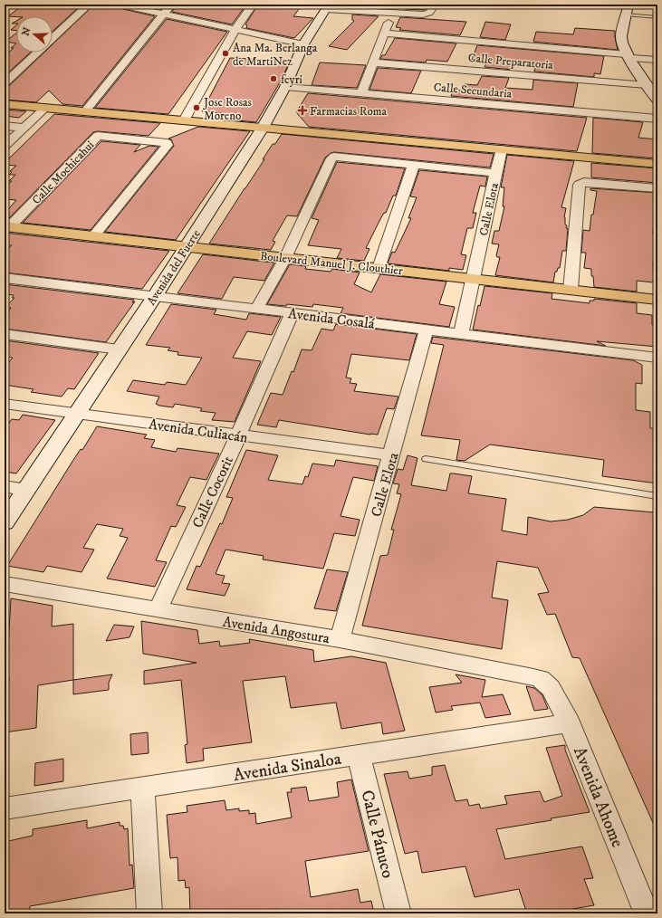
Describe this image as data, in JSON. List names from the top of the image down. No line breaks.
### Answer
{"streets":{"main road":["Boulevard Manuel J. Clouthier"],"street":["Calle Preparatoria","Calle Secundaria","Calle Mochicahui","Calle Elota","Avenida del Fuerte","Avenida Cosalá","Avenida Culiacán","Calle Cocorit","Avenida Angostura","Avenida Sinaloa","Avenida Ahome","Calle Pánuco"]},"crossings":[["Calle Secundaria","Avenida del Fuerte"],["Calle Mochicahui","Boulevard Manuel J. Clouthier"],["Calle Elota","Boulevard Manuel J. Clouthier"],["Calle Elota","Avenida Cosalá"],["Calle Elota","Avenida Culiacán"],["Calle Elota","Avenida Angostura"],["Boulevard Manuel J. Clouthier","Avenida del Fuerte"],["Avenida del Fuerte","Avenida Cosalá"],["Avenida del Fuerte","Avenida Culiacán"],["Avenida Cosalá","Calle Cocorit"],["Avenida Culiacán","Calle Cocorit"],["Calle Cocorit","Avenida Angostura"],["Avenida Angostura","Avenida Ahome"],["Avenida Sinaloa","Avenida Ahome"],["Avenida Sinaloa","Calle Pánuco"]],"places":{"other":["Ana Ma. Berlanga de MartiNez","feyri","Jose Rosas Moreno"],"health":["Farmacias Roma"]},"north":"left"}
